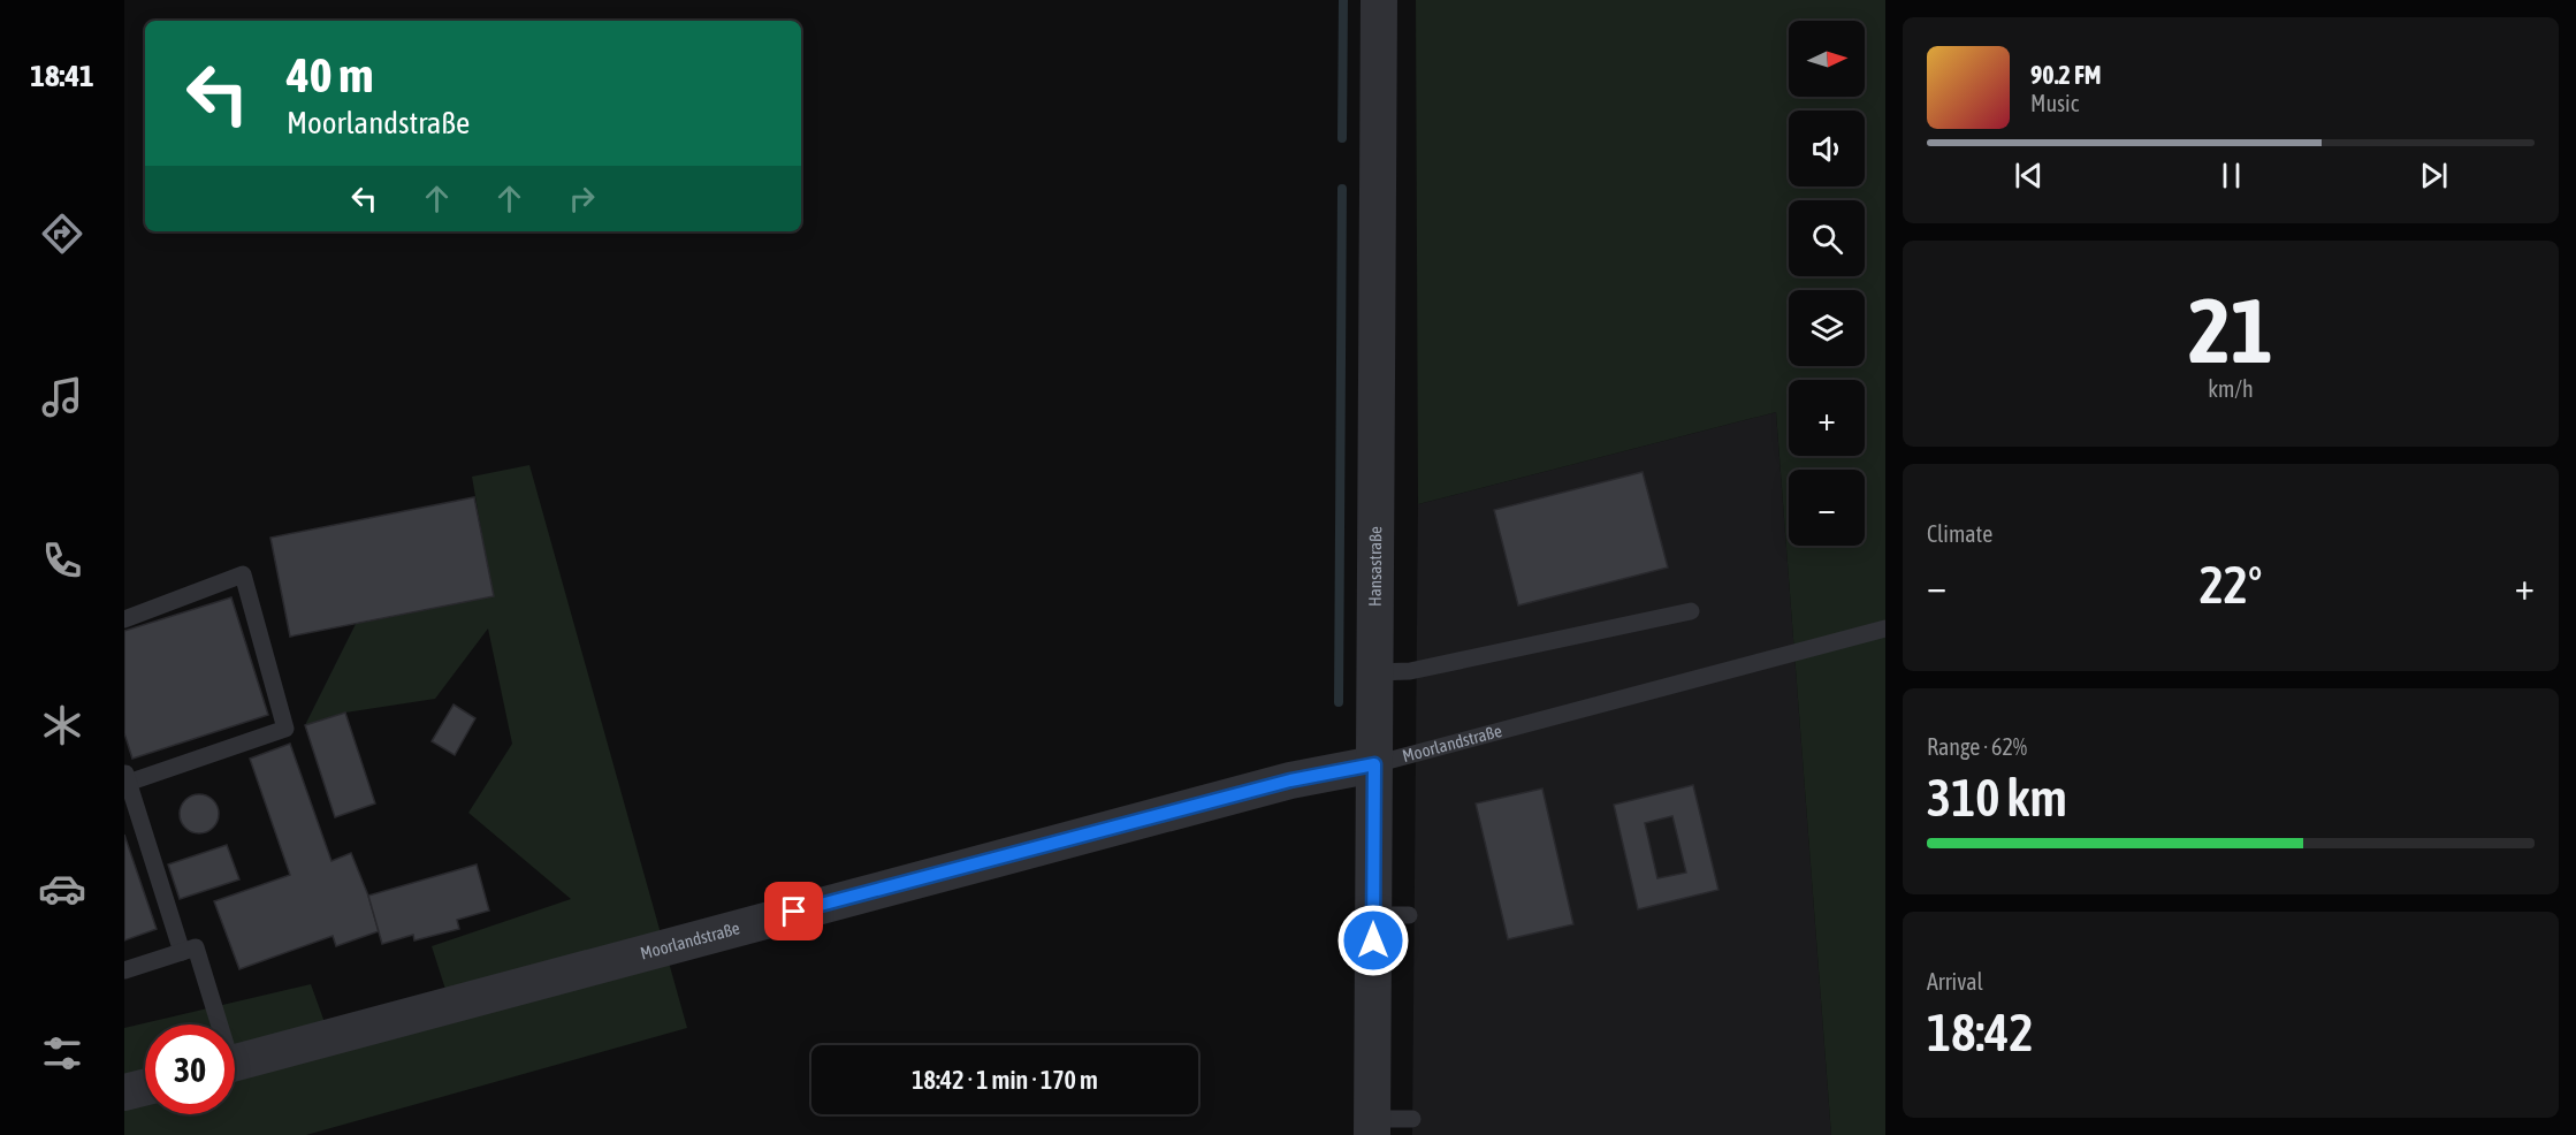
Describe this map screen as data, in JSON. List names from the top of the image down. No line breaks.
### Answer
{"streets":{"street":["Hansastraße","Moorlandstraße"]},"crossings":[["Hansastraße","Moorlandstraße"]],"north":"right","page":{"tabs":"18:41","map_buttons":["+","−"],"turn":["40 m","Moorlandstraße"],"song":["90.2 FM","Music"],"tile":[["21","km/h"],"Climate",["Range · 62%","310 km"],["Arrival","18:42"]],"heat":["−","22°","+"],"limit":"30","trip":"18:42 · 1 min · 170 m"}}
